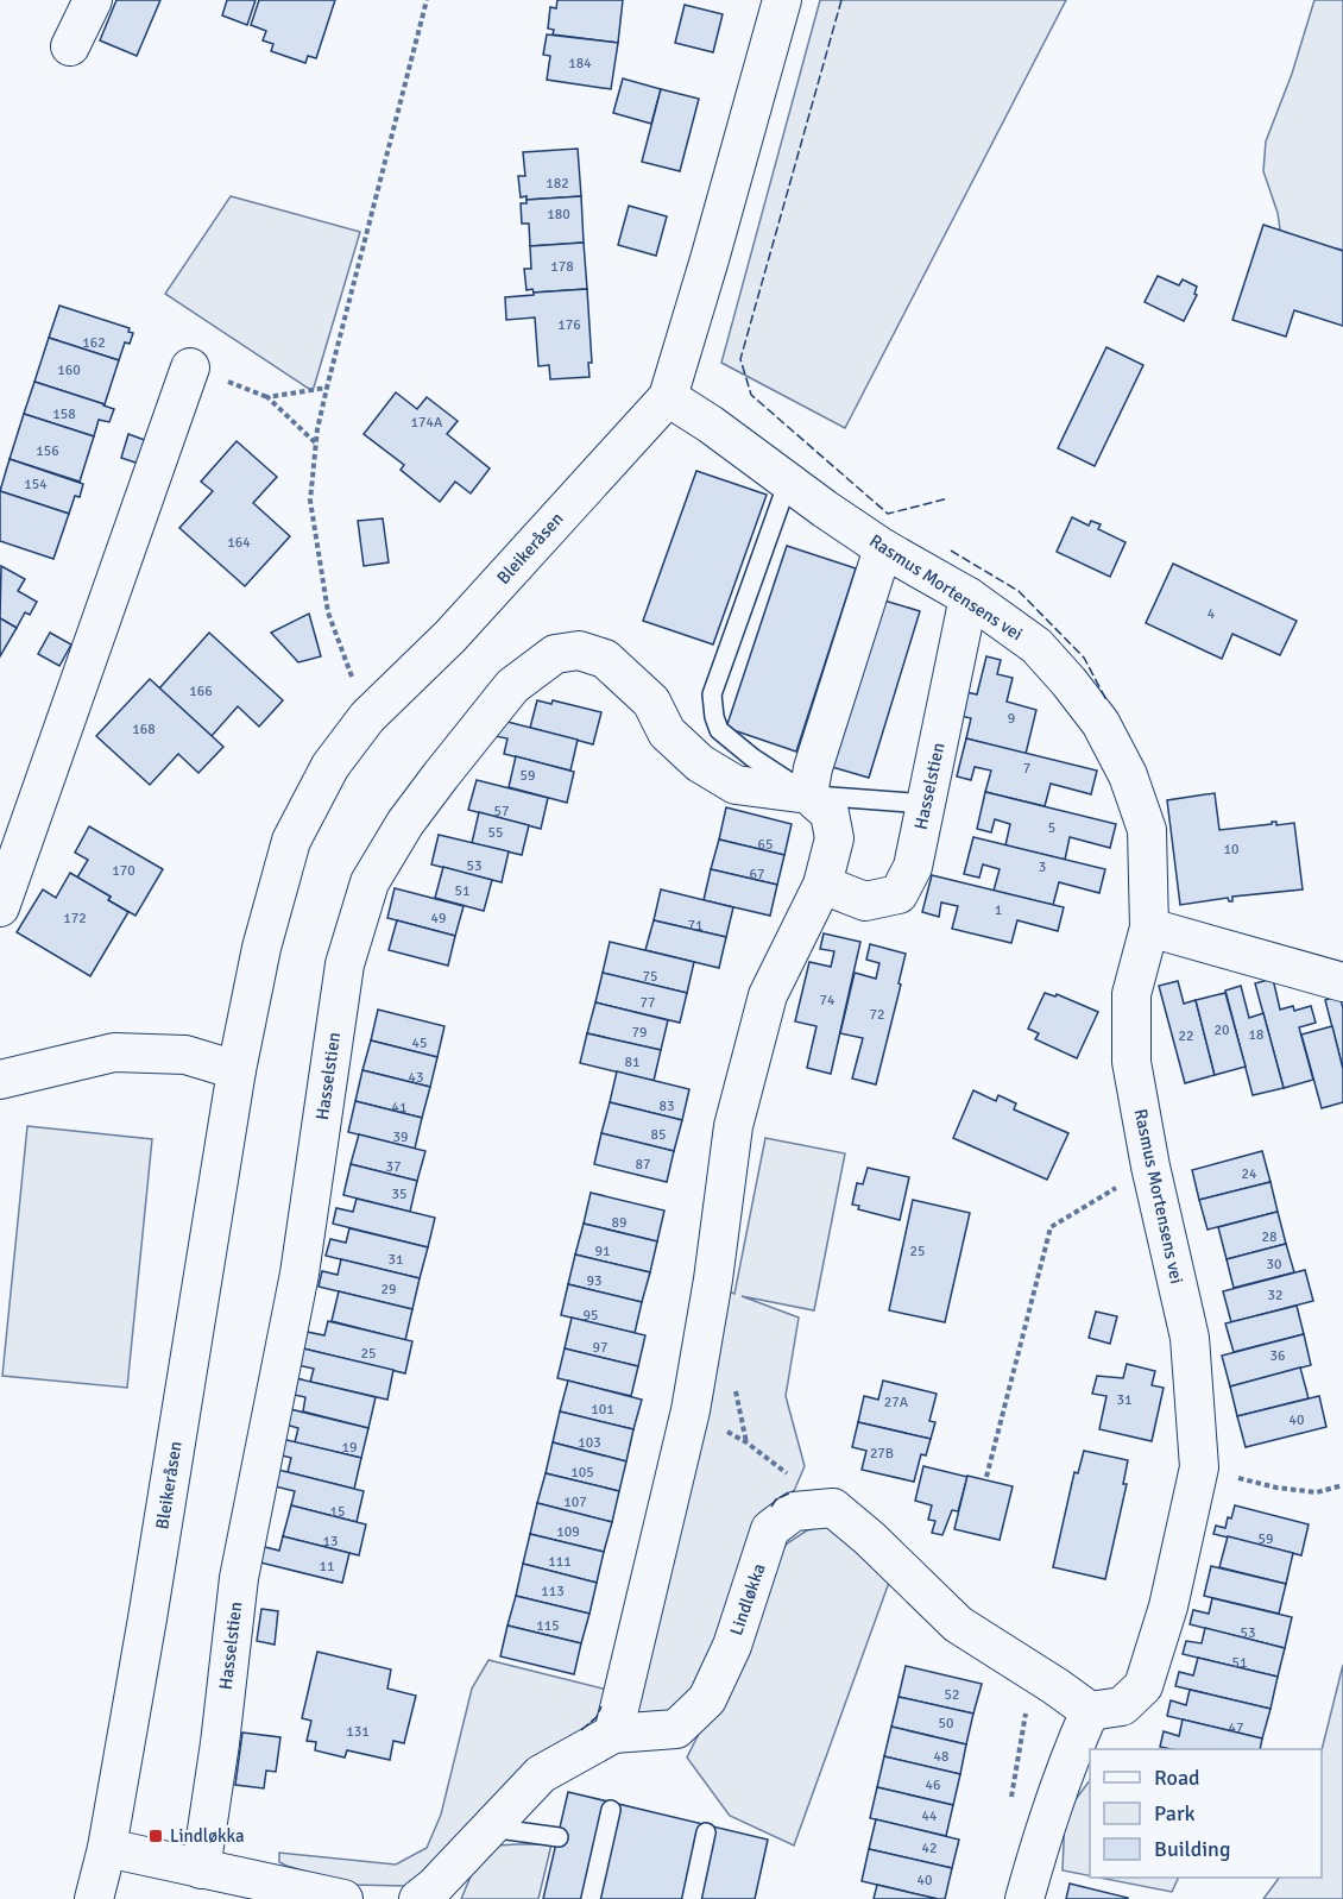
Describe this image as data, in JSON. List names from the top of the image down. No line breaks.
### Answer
{"streets":{"street":["Bleikeråsen","Rasmus Mortensens vei","Hasselstien","Lindløkka"]},"crossings":[["Bleikeråsen","Rasmus Mortensens vei"],["Rasmus Mortensens vei","Hasselstien"]],"places":{"transit":["Lindløkka"]},"house_numbers":["184","182","180","178","176","162","160","158","174A","156","154","164","4","166","9","168","7","59","57","5","55","65","10","53","3","170","67","51","1","172","49","71","75","74","77","72","20","79","18","22","45","81","43","83","41","85","39","87","37","24","35","89","28","91","25","31","30","93","29","32","95","97","25","36","31","27A","101","40","103","19","27B","105","107","15","109","59","13","111","11","113","115","53","51","52","50","47","131","48","46","44","42","40"],"legend":["Road","Park","Building"]}
